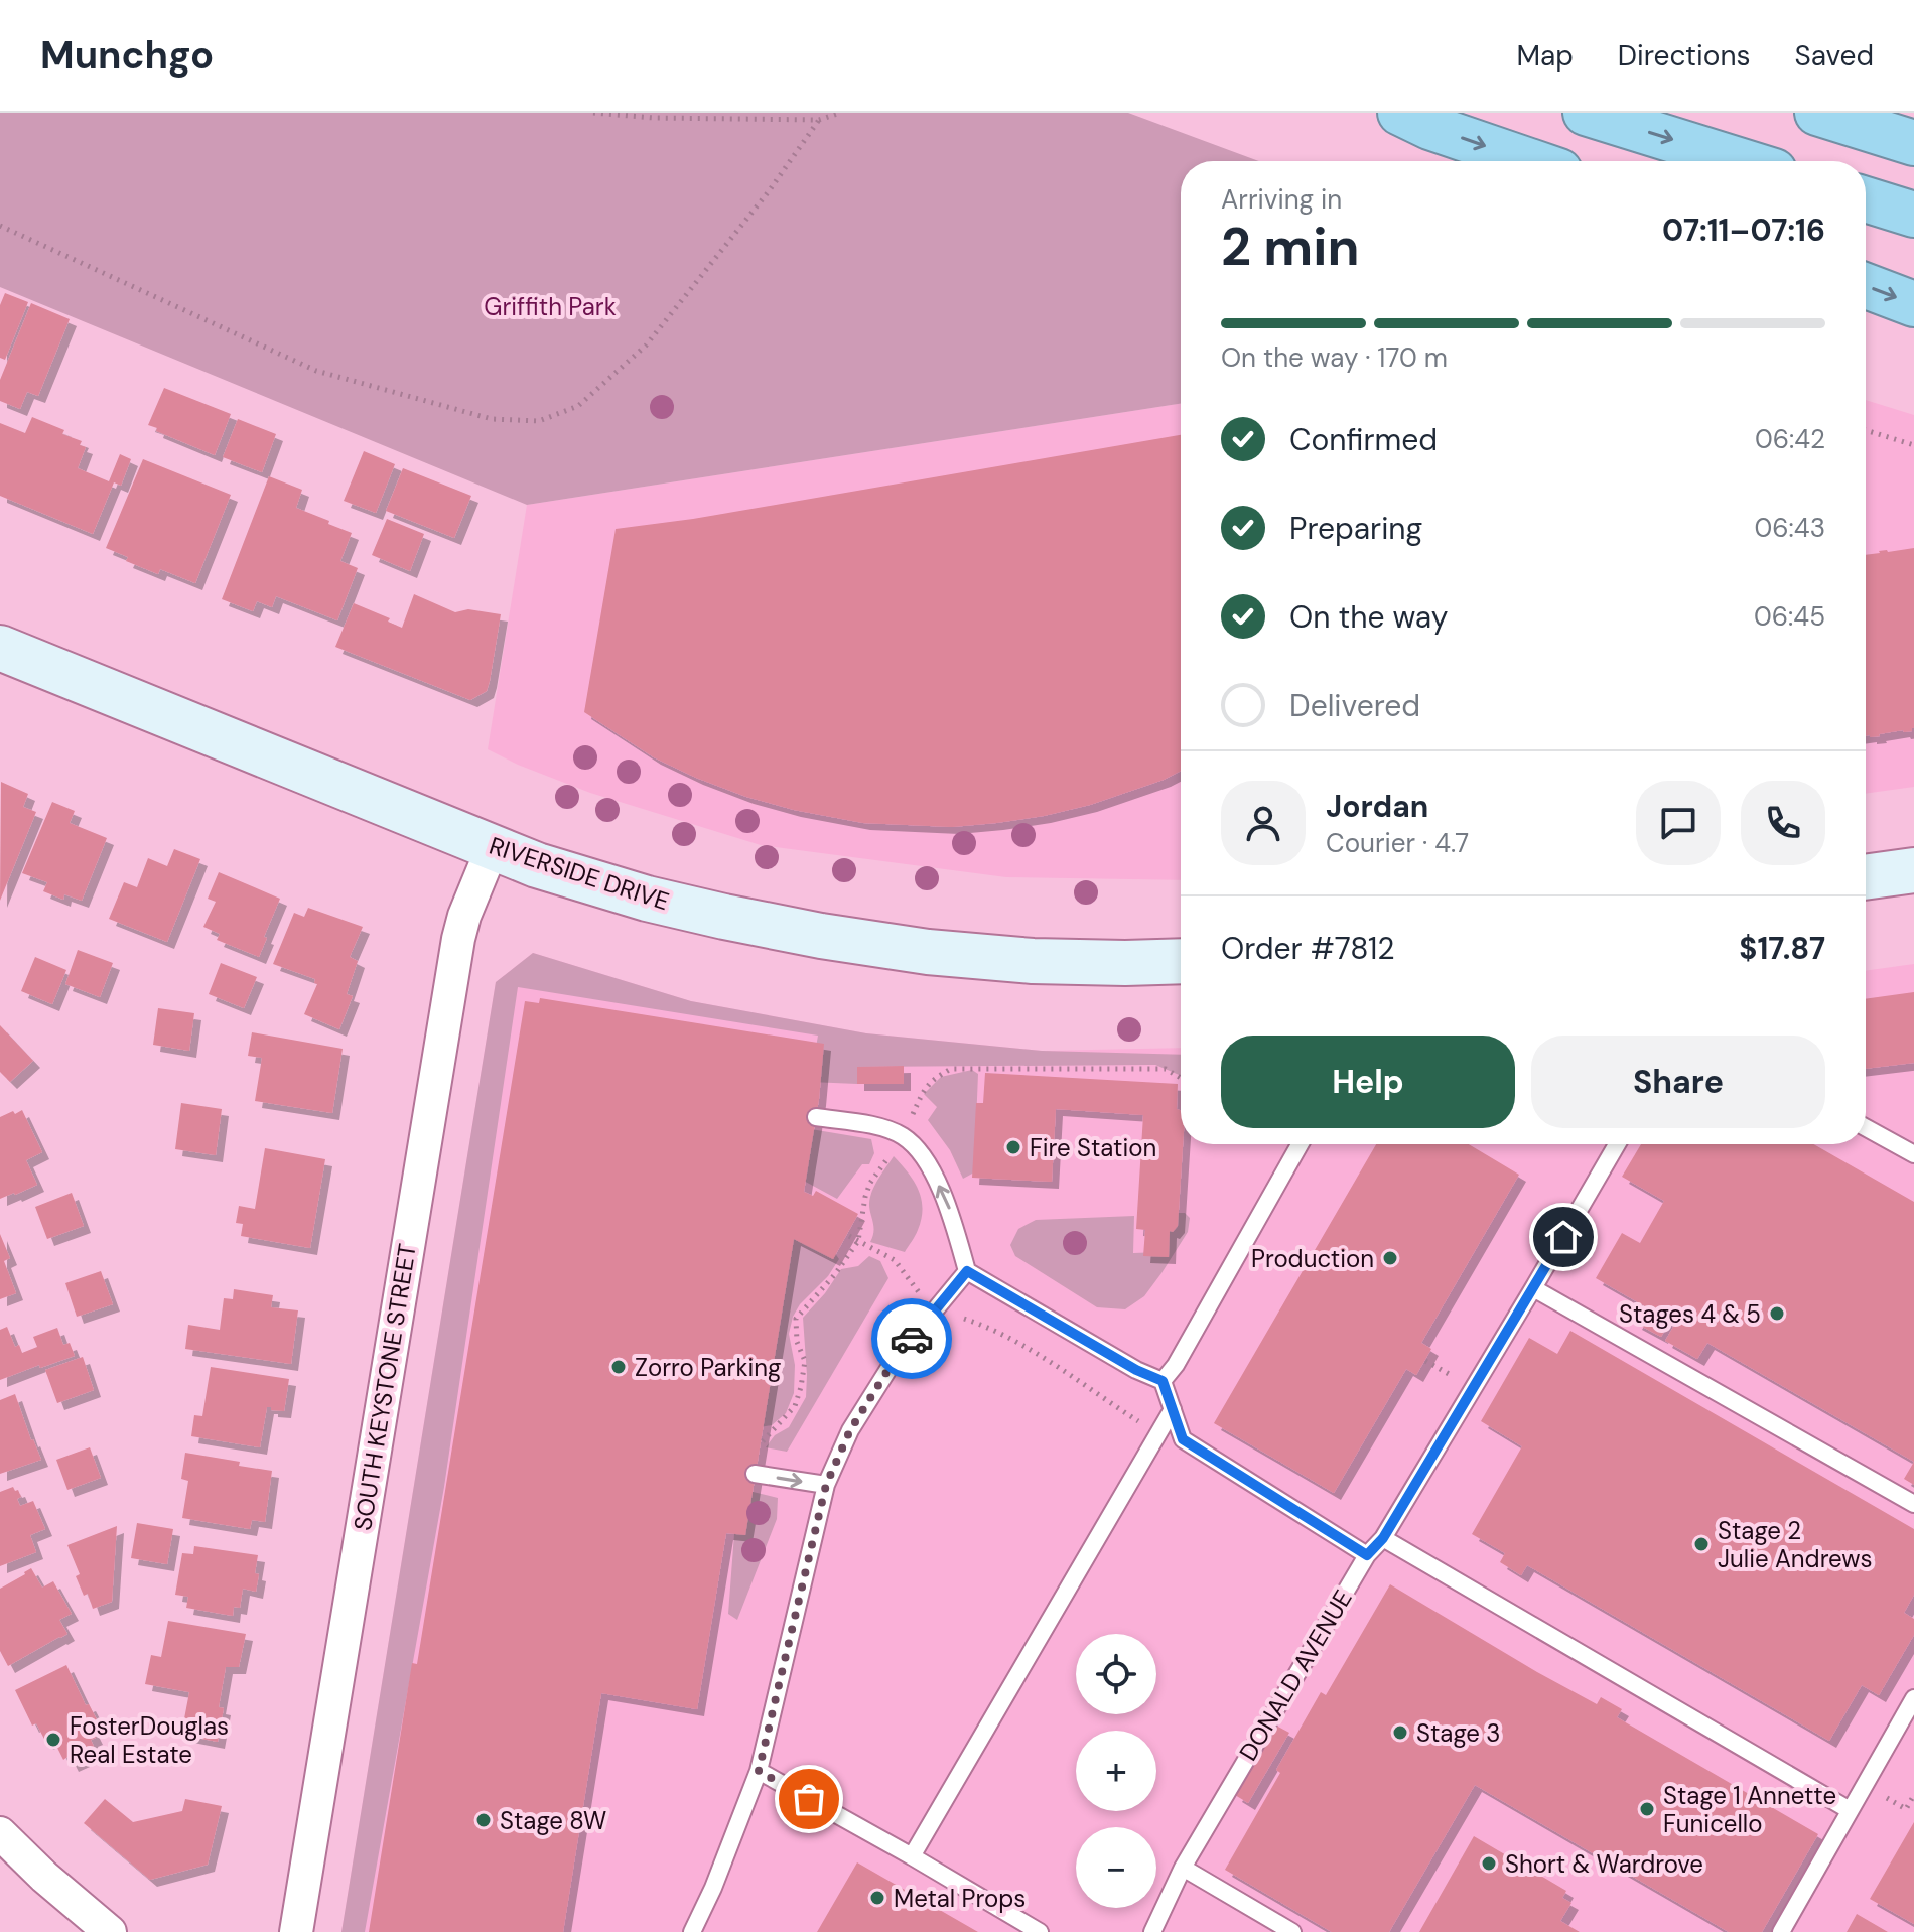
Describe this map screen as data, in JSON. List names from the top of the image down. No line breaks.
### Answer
{"streets":{"main road":["RIVERSIDE DRIVE"],"street":["SOUTH KEYSTONE STREET"],"lane":["DONALD AVENUE"]},"crossings":[["RIVERSIDE DRIVE","SOUTH KEYSTONE STREET"]],"parks":["Griffith Park"],"places":["Fire Station","Production","Stages 4 & 5","Zorro Parking","Stage 2 Julie Andrews","Stage 3","FosterDouglas Real Estate","Stage 1 Annette Funicello","Stage 8W","Short & Wardrove","Metal Props"],"page":{"header":"Munchgo","nav":["Map","Directions","Saved"],"heading":["2 min","Arriving in","07:11–07:16"],"panel":["Jordan","Courier · 4.7","Order #7812","$17.87"],"bar":"On the way · 170 m","list":[["Confirmed","06:42"],["Preparing","06:43"],["On the way","06:45"],"Delivered"],"buttons":["Help","Share"],"map_buttons":["+","−"]}}
